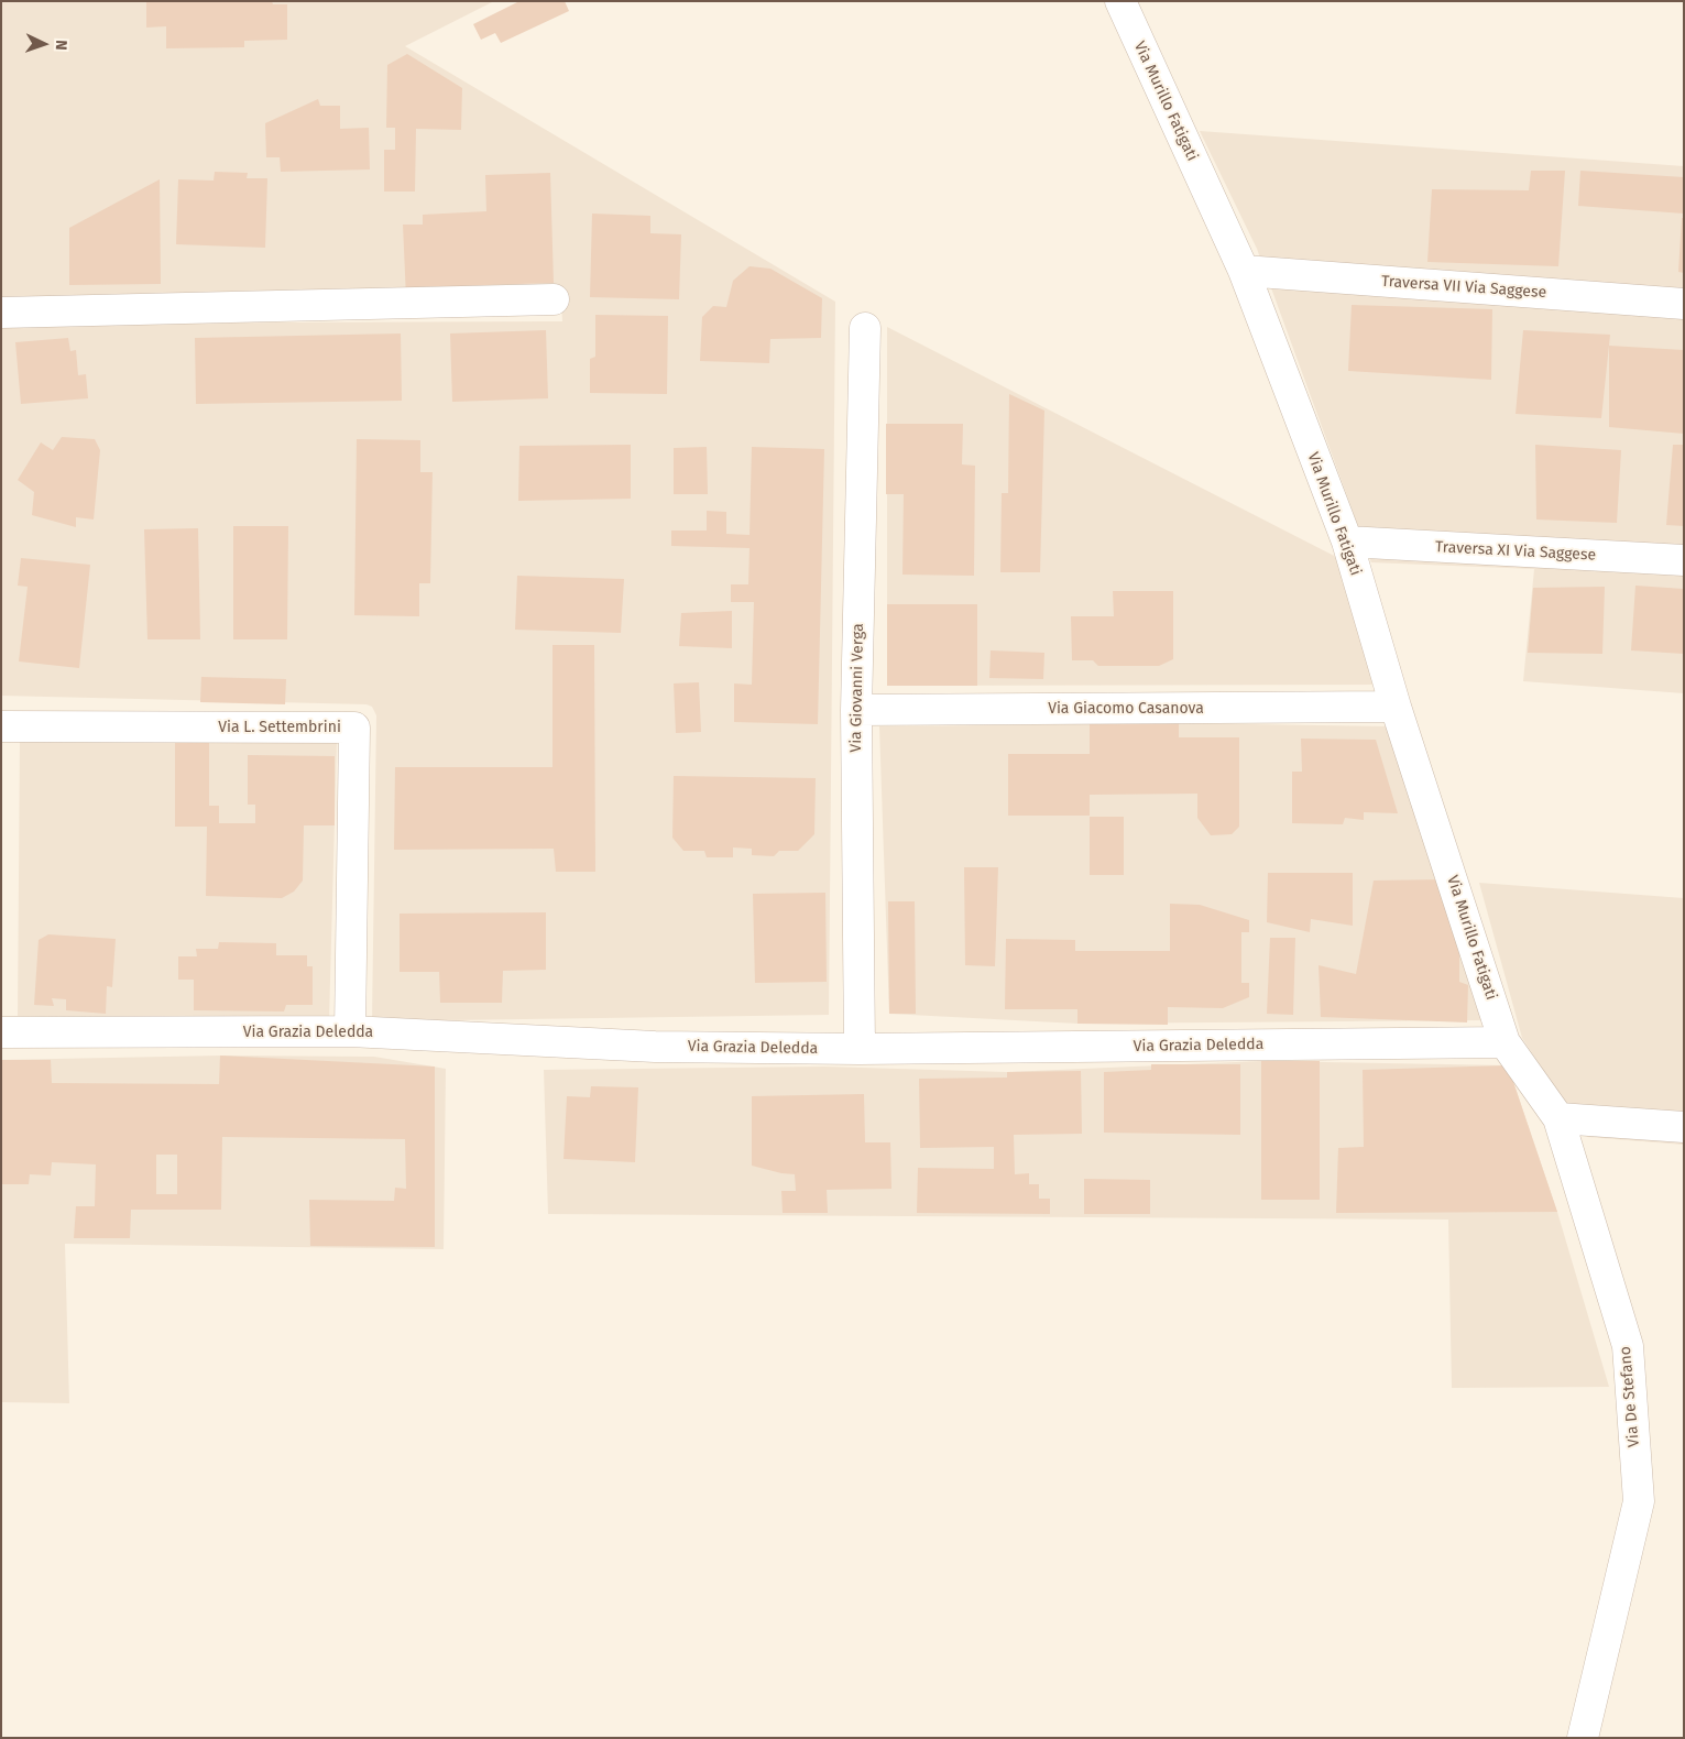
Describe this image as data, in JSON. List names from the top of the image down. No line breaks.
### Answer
{"streets":{"street":["Via Murillo Fatigati","Traversa VII Via Saggese","Traversa XI Via Saggese","Via Giovanni Verga","Via Giacomo Casanova","Via L. Settembrini","Via Grazia Deledda","Via De Stefano"]},"crossings":[["Via Murillo Fatigati","Traversa VII Via Saggese"],["Via Murillo Fatigati","Traversa XI Via Saggese"],["Via Murillo Fatigati","Via Giacomo Casanova"],["Via Murillo Fatigati","Via Grazia Deledda"],["Via Murillo Fatigati","Via De Stefano"],["Via Giovanni Verga","Via Giacomo Casanova"],["Via Giovanni Verga","Via Grazia Deledda"],["Via L. Settembrini","Via Grazia Deledda"],["Via Grazia Deledda","Via De Stefano"]],"north":"right"}
